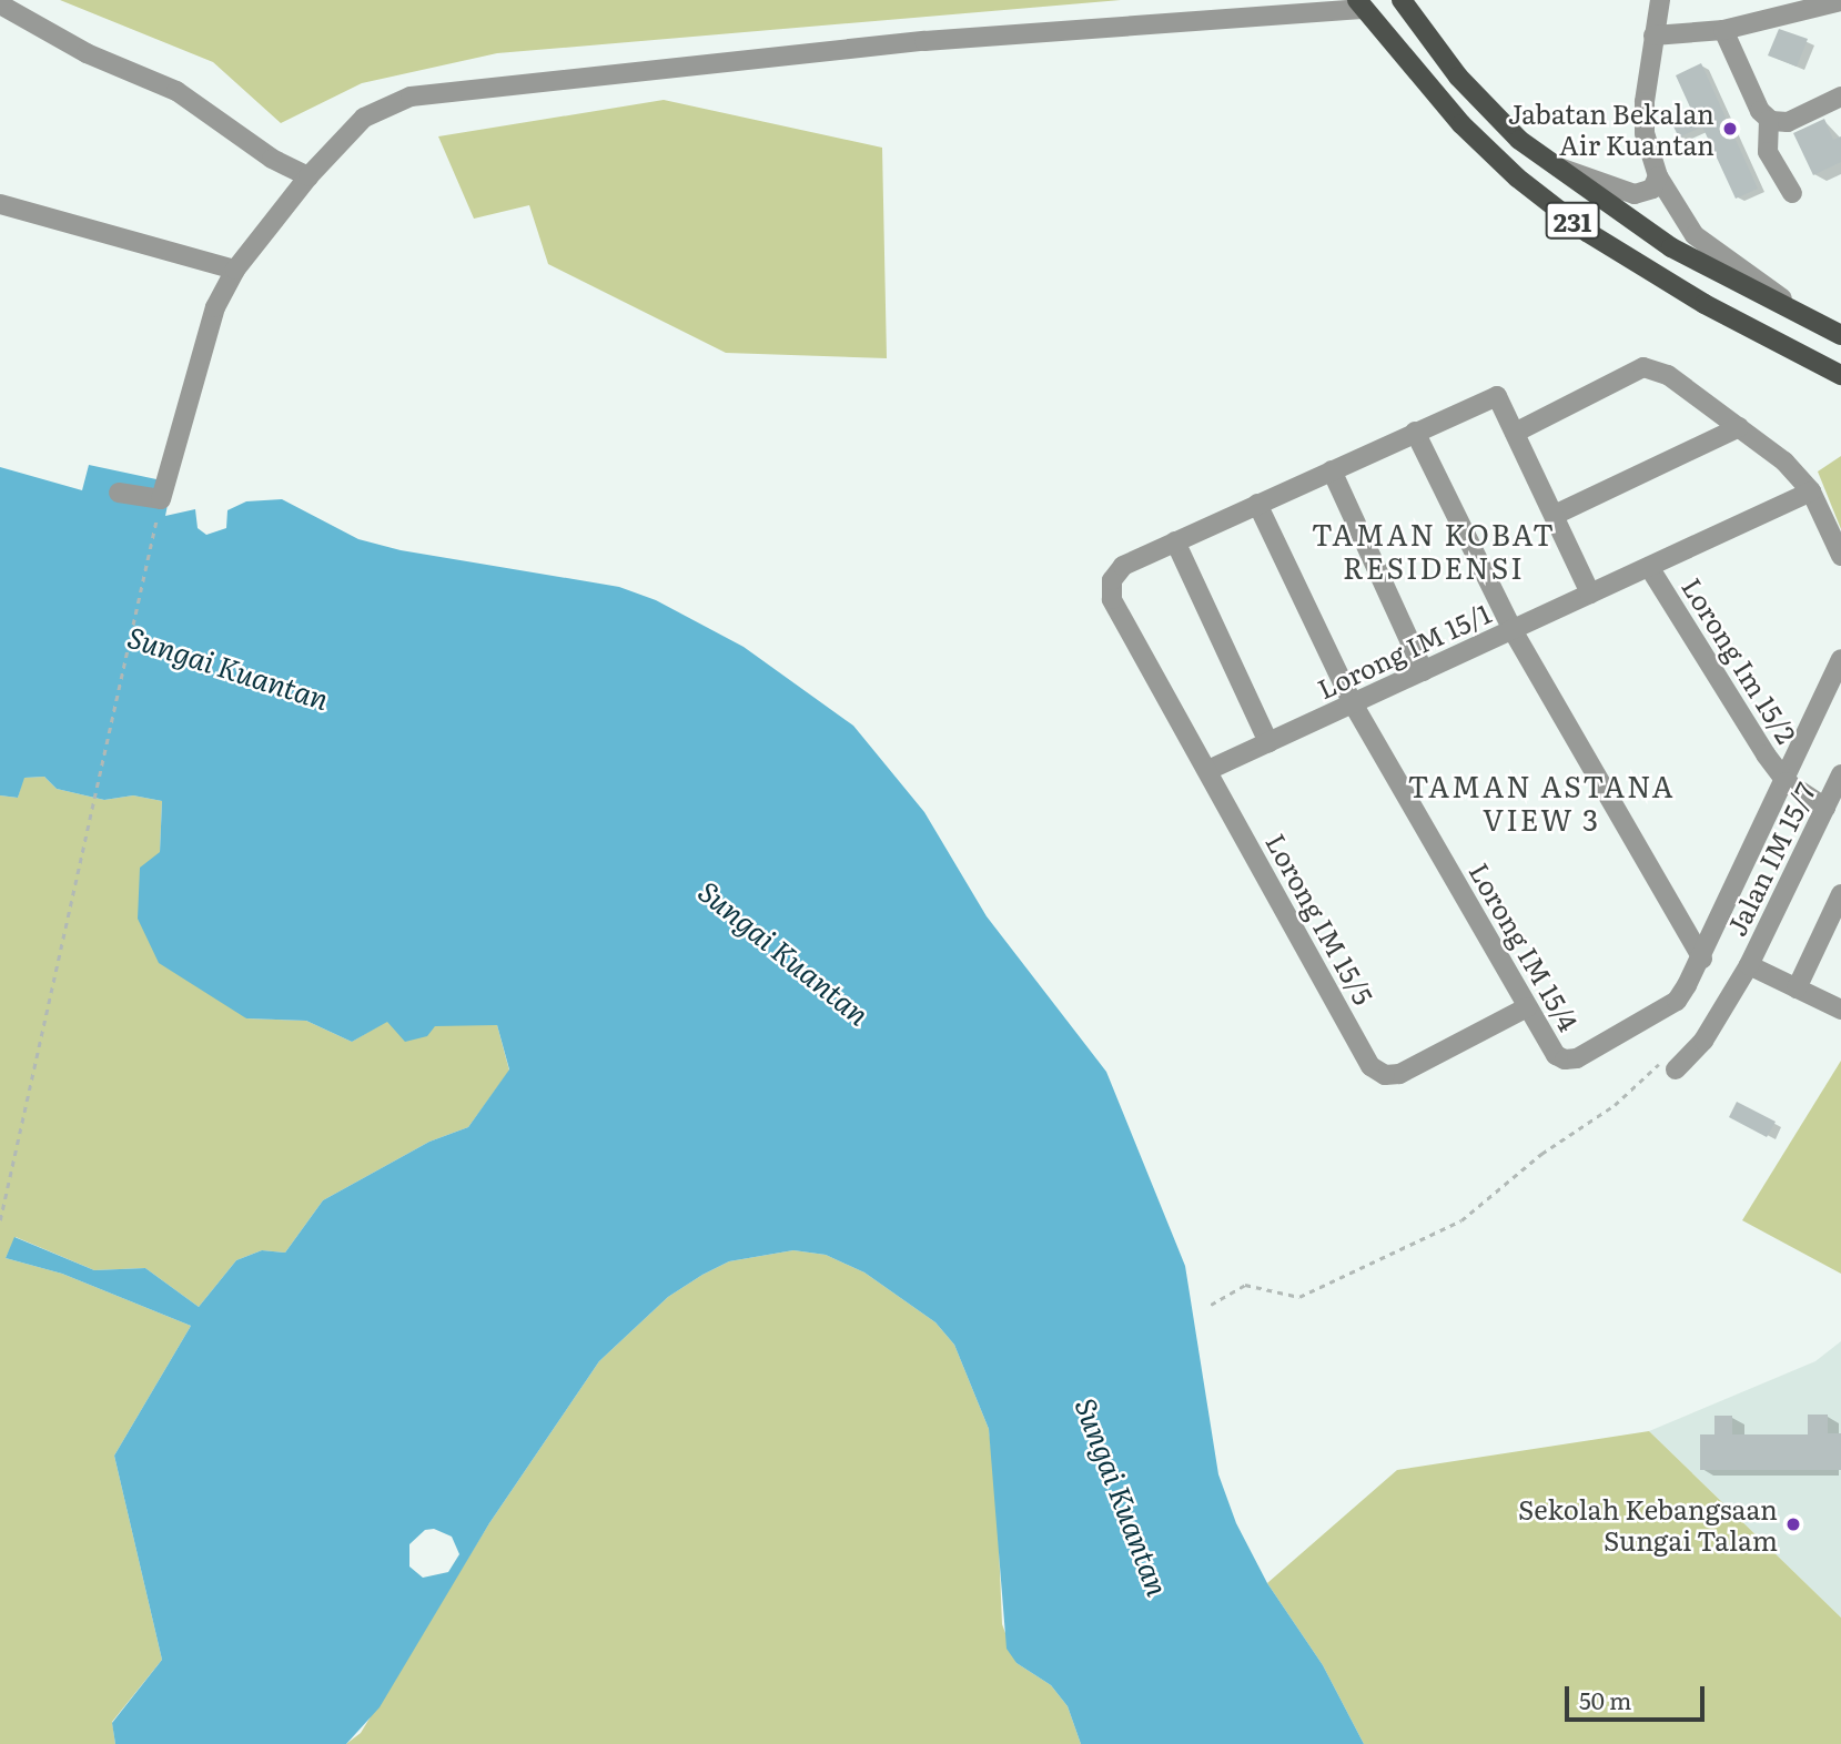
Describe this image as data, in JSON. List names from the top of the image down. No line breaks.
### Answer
{"streets":{"main road":["231"],"street":["Lorong IM 15/1","Lorong Im 15/2","Jalan IM 15/7","Lorong IM 15/5","Lorong IM 15/4"]},"crossings":[["Lorong IM 15/1","Lorong Im 15/2"],["Lorong IM 15/1","Lorong IM 15/5"],["Lorong IM 15/1","Lorong IM 15/4"],["Lorong IM 15/5","Lorong IM 15/4"]],"districts":["TAMAN KOBAT RESIDENSI","TAMAN ASTANA VIEW 3"],"water":["Sungai Kuantan"],"places":["Jabatan Bekalan Air Kuantan","Sekolah Kebangsaan Sungai Talam"],"scale_bar":"50 m"}
